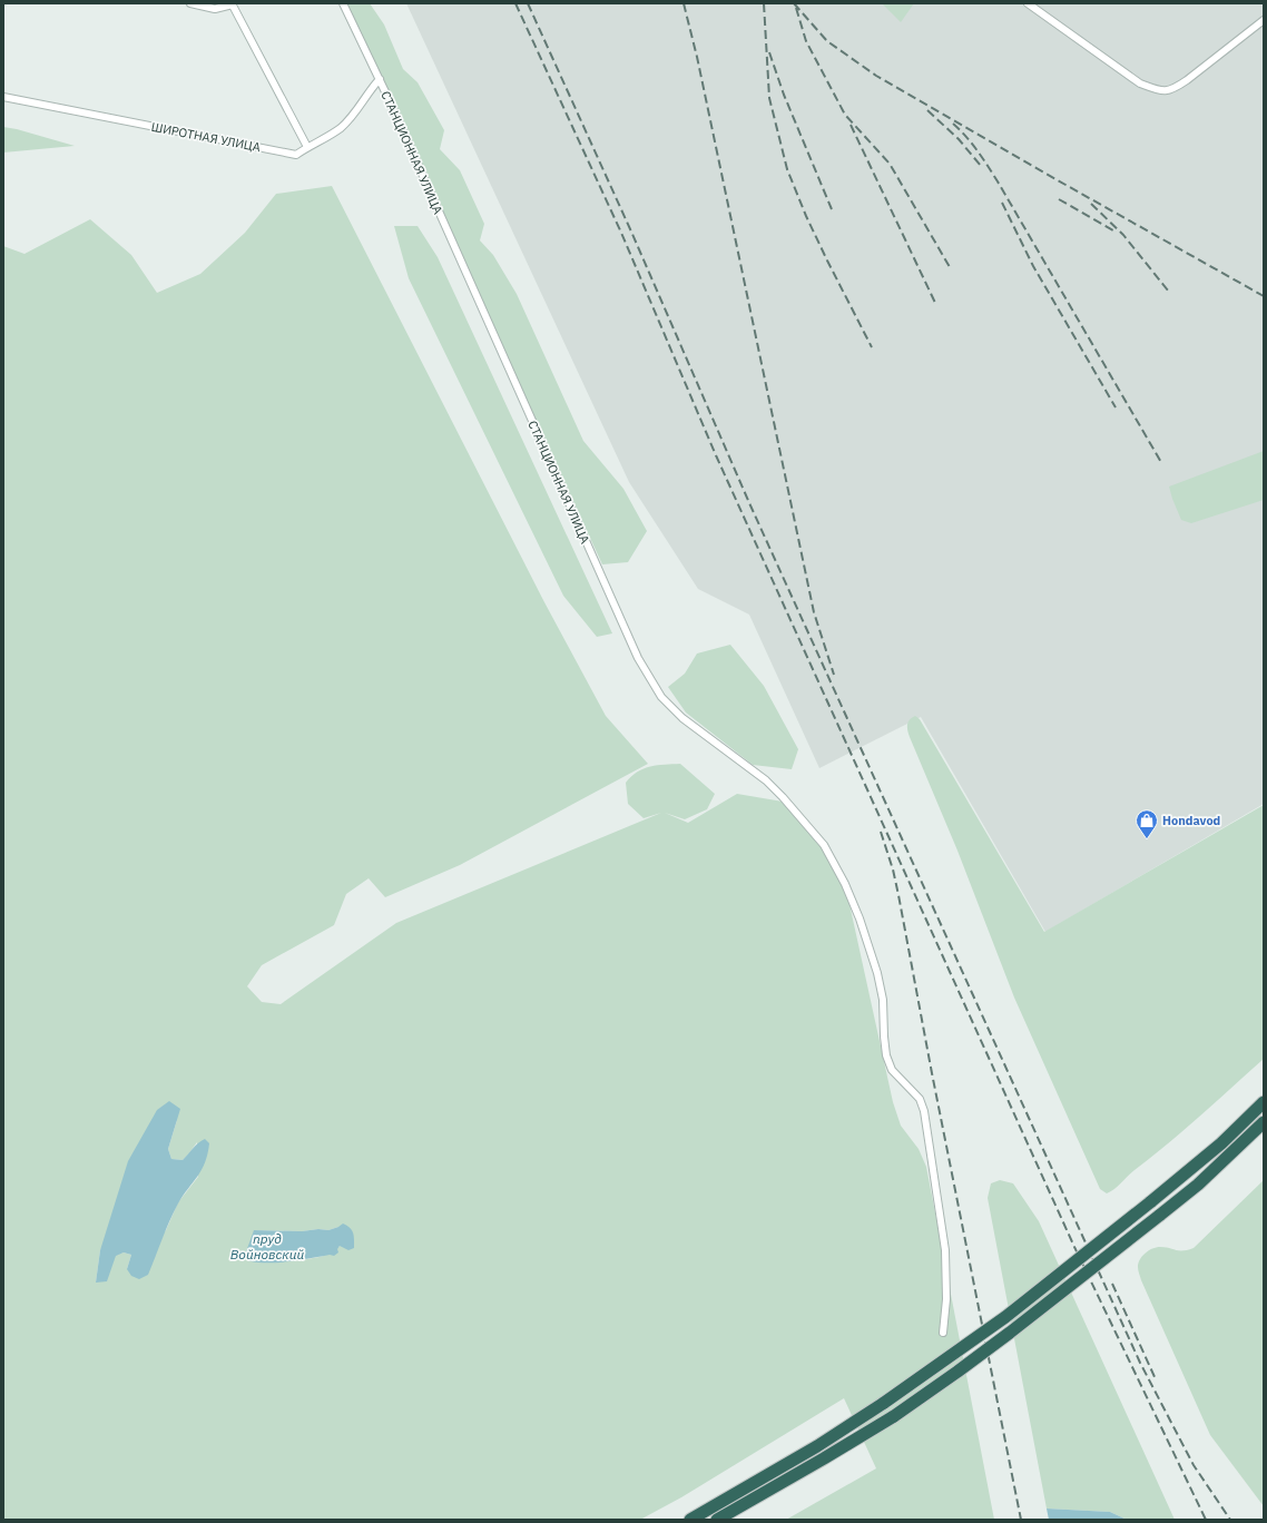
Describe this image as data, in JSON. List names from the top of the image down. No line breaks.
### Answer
{"streets":{"street":["ШИРОТНАЯ УЛИЦА","СТАНЦИОННАЯ УЛИЦА"]},"crossings":[["ШИРОТНАЯ УЛИЦА","СТАНЦИОННАЯ УЛИЦА"]],"water":["пруд Войновский"],"places":{"shop":["Hondavod"]}}
